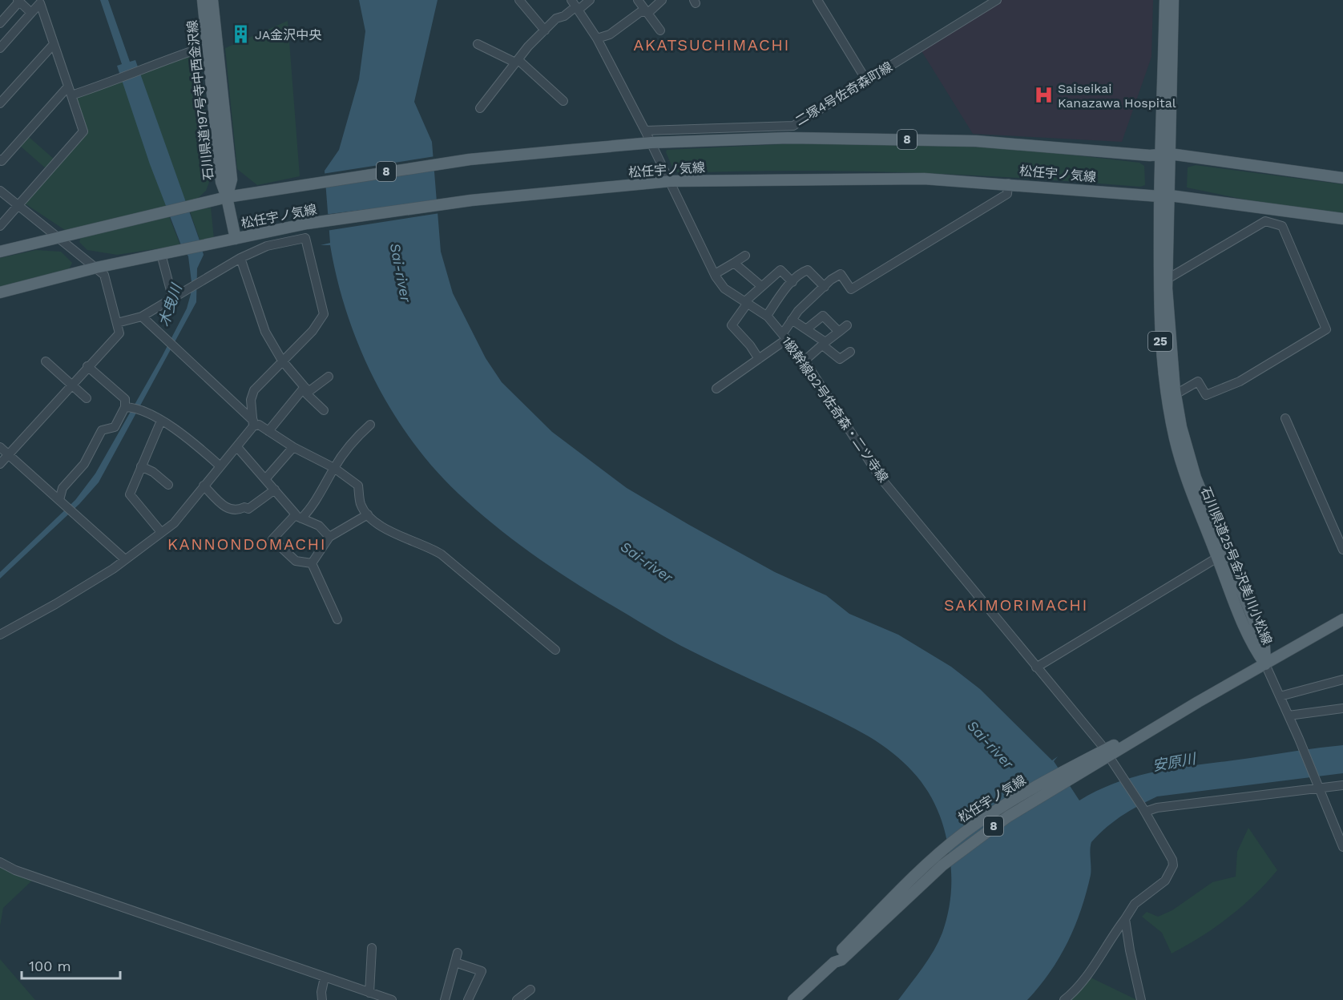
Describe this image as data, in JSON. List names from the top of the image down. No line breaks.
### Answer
{"streets":{"main road":["石川県道197号寺中西金沢線","8","松任宇ノ気線","25","石川県道25号金沢美川小松線"],"street":["二塚4号佐奇森町線","1級幹線82号佐奇森・二ツ寺線"]},"crossings":[["二塚4号佐奇森町線","1級幹線82号佐奇森・二ツ寺線"],["石川県道197号寺中西金沢線","8"],["石川県道197号寺中西金沢線","松任宇ノ気線"],["8","松任宇ノ気線"],["松任宇ノ気線","1級幹線82号佐奇森・二ツ寺線"],["松任宇ノ気線","石川県道25号金沢美川小松線"]],"districts":["AKATSUCHIMACHI","KANNONDOMACHI","SAKIMORIMACHI"],"water":["Sai-river","木曳川","安原川"],"places":{"building":["JA金沢中央"],"hospital":["Saiseikai Kanazawa Hospital"]},"scale_bar":"100 m"}
